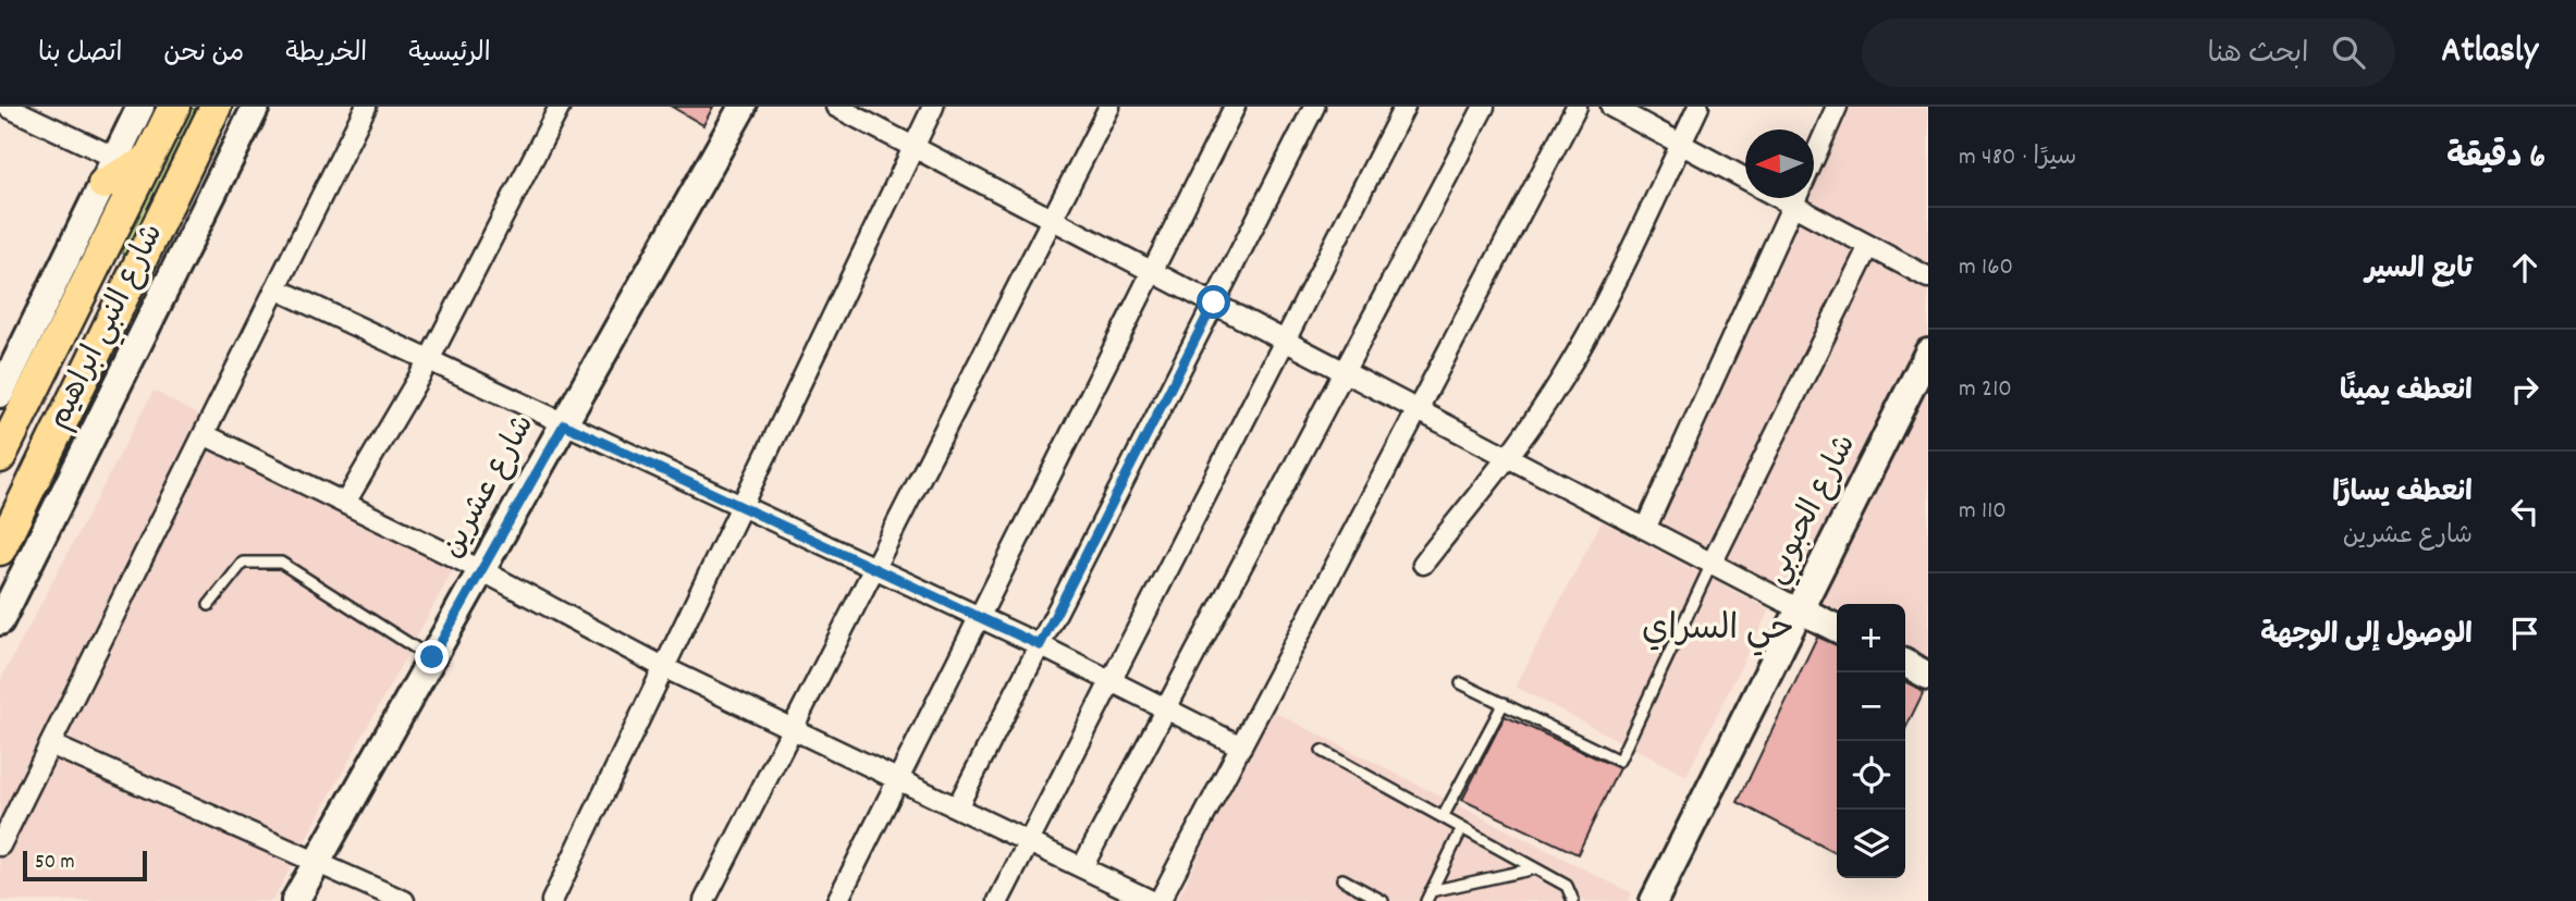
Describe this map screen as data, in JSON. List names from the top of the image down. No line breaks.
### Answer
{"streets":{"main road":["شارع النبي ابراهيم"],"street":["شارع عشرين","شارع الحبوبي"]},"districts":["حي السراي"],"scale_bar":"50 m","north":"left","page":{"header":"Atlasly","search":"ابحث هنا","nav":["الرئيسية","الخريطة","من نحن","اتصل بنا"],"heading":["6 دقيقة","سيرًا · 480 m"],"list":[["تابع السير","160 m"],["انعطف يمينًا","210 m"],["انعطف يسارًا","شارع عشرين","110 m"],"الوصول إلى الوجهة"],"map_buttons":["+","−"],"scale":"50 m"}}
